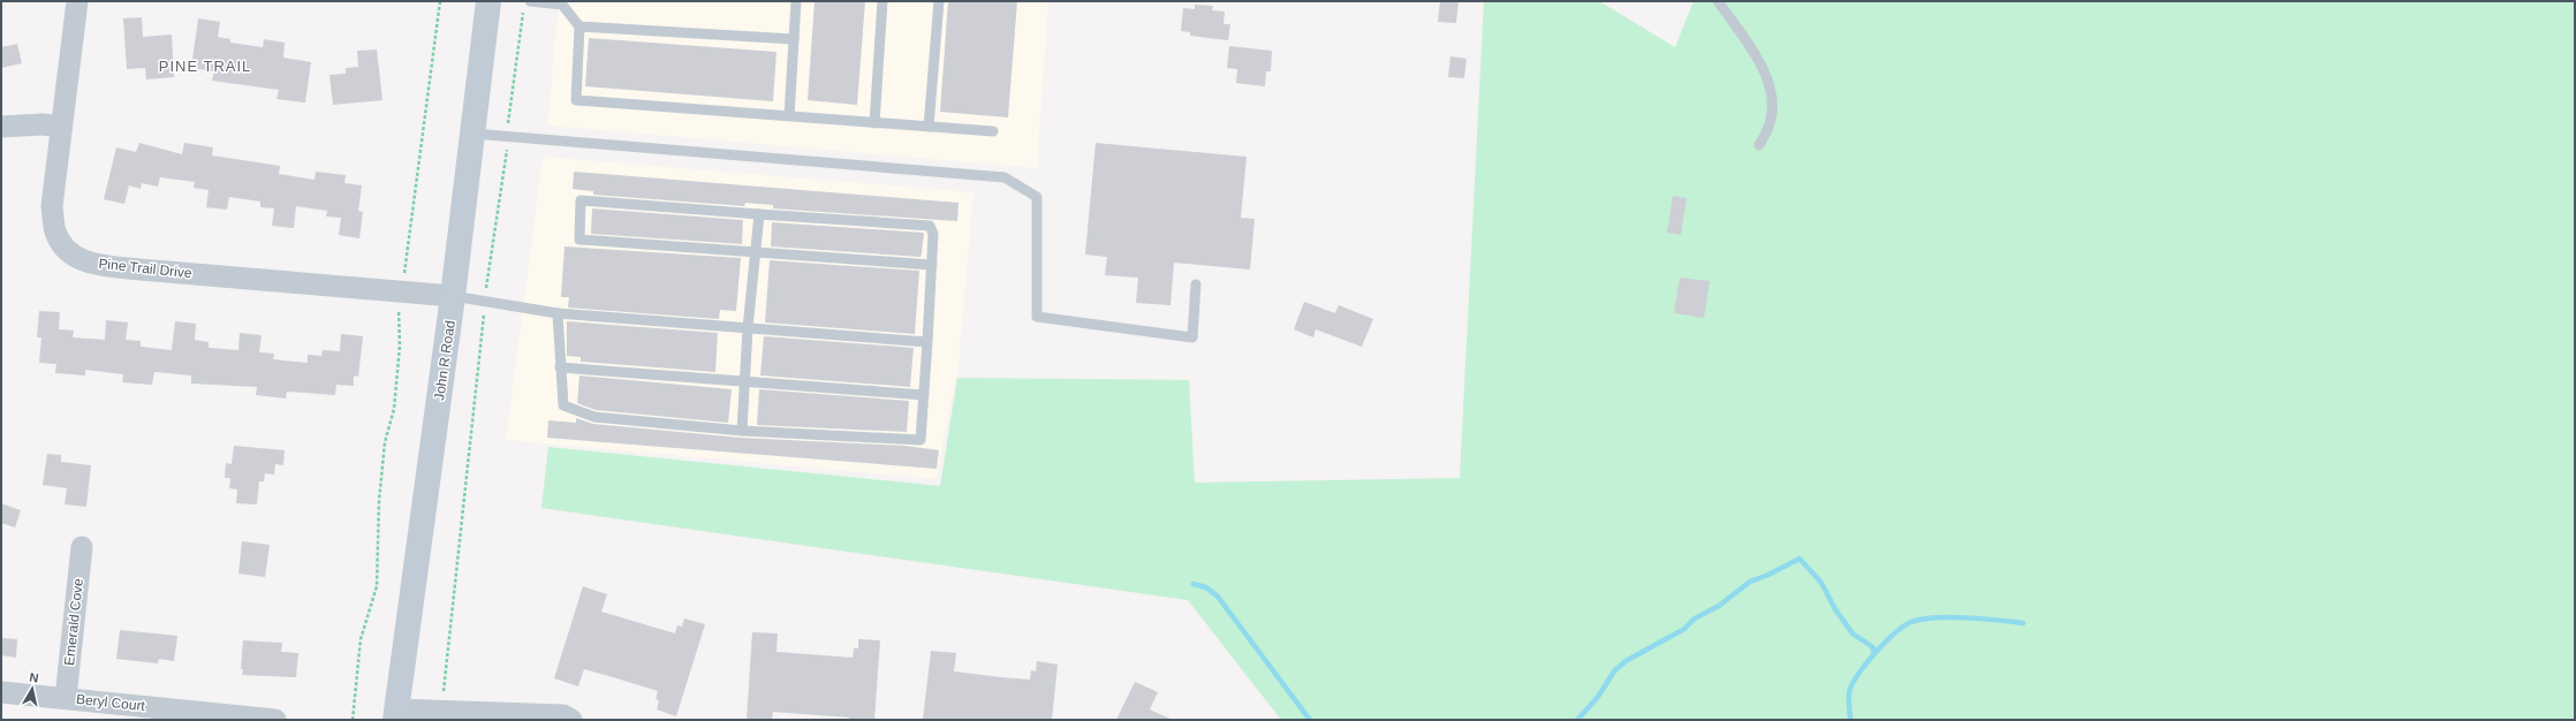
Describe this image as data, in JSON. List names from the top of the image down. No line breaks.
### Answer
{"streets":{"main road":["John R Road"],"street":["Pine Trail Drive","Emerald Cove","Beryl Court"]},"crossings":[["Pine Trail Drive","John R Road"],["Emerald Cove","Beryl Court"]],"districts":["PINE TRAIL"],"north":"top"}
